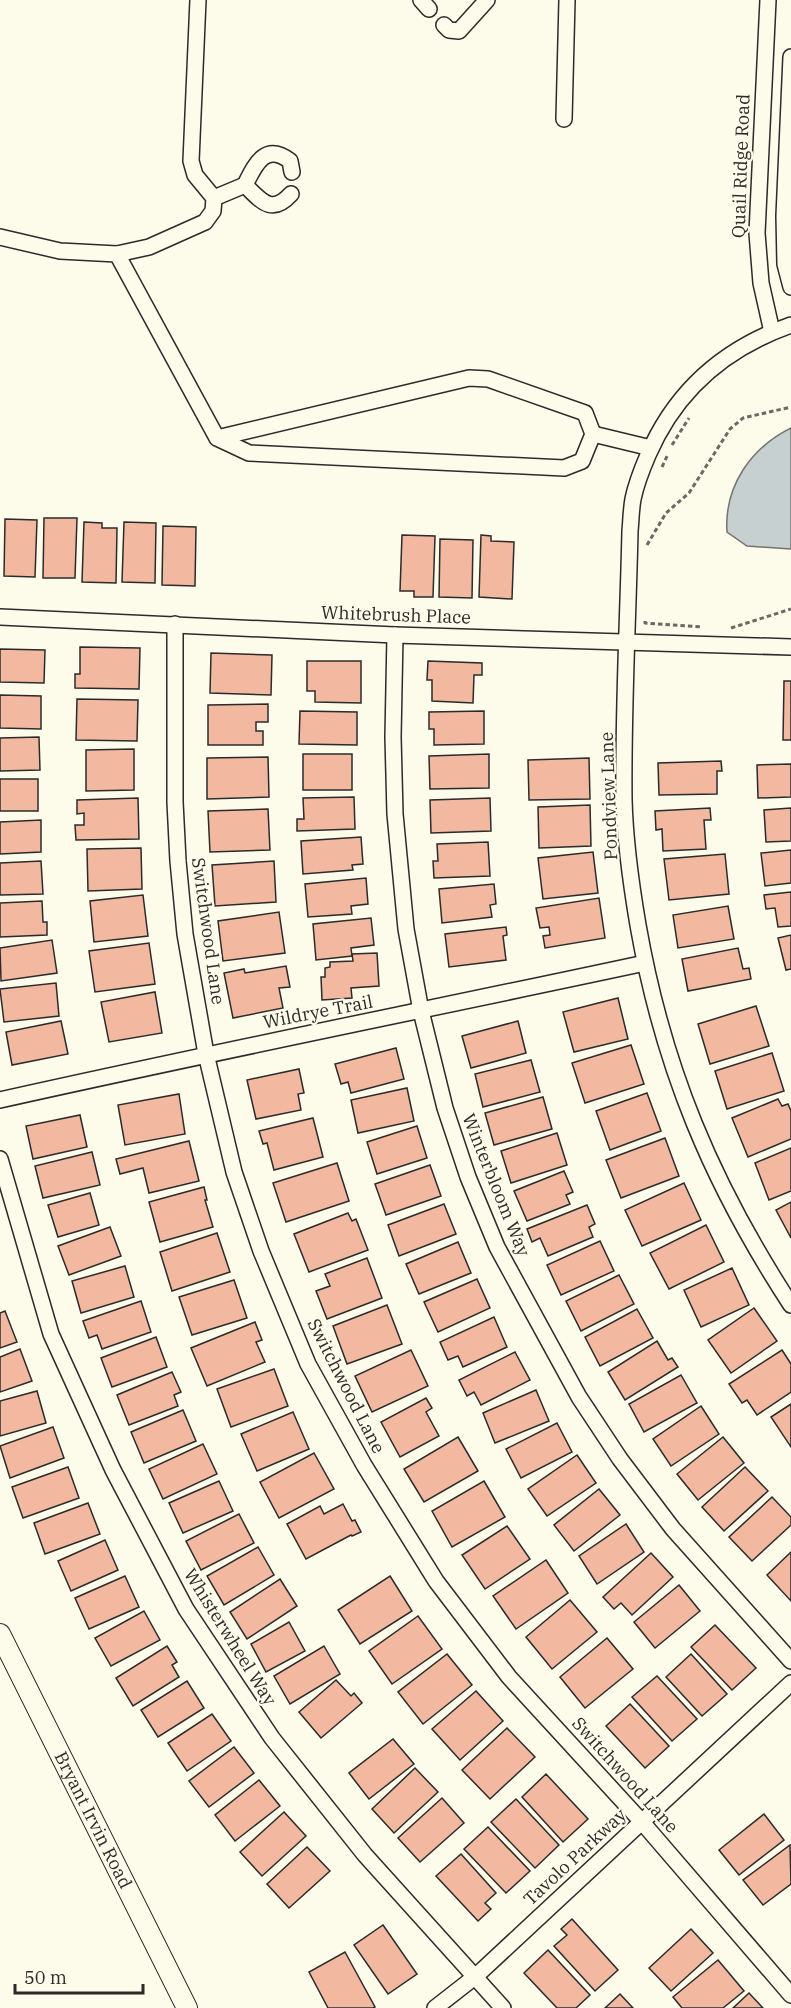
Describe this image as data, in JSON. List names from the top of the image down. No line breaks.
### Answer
{"streets":{"street":["Quail Ridge Road","Whitebrush Place","Pondview Lane","Switchwood Lane","Wildrye Trail","Winterbloom Way","Whisterwheel Way","Bryant Irvin Road","Tavolo Parkway"]},"crossings":[["Quail Ridge Road","Pondview Lane"],["Whitebrush Place","Pondview Lane"],["Whitebrush Place","Switchwood Lane"],["Whitebrush Place","Winterbloom Way"],["Pondview Lane","Wildrye Trail"],["Switchwood Lane","Wildrye Trail"],["Switchwood Lane","Tavolo Parkway"],["Wildrye Trail","Winterbloom Way"],["Whisterwheel Way","Tavolo Parkway"]],"scale_bar":"50 m"}
